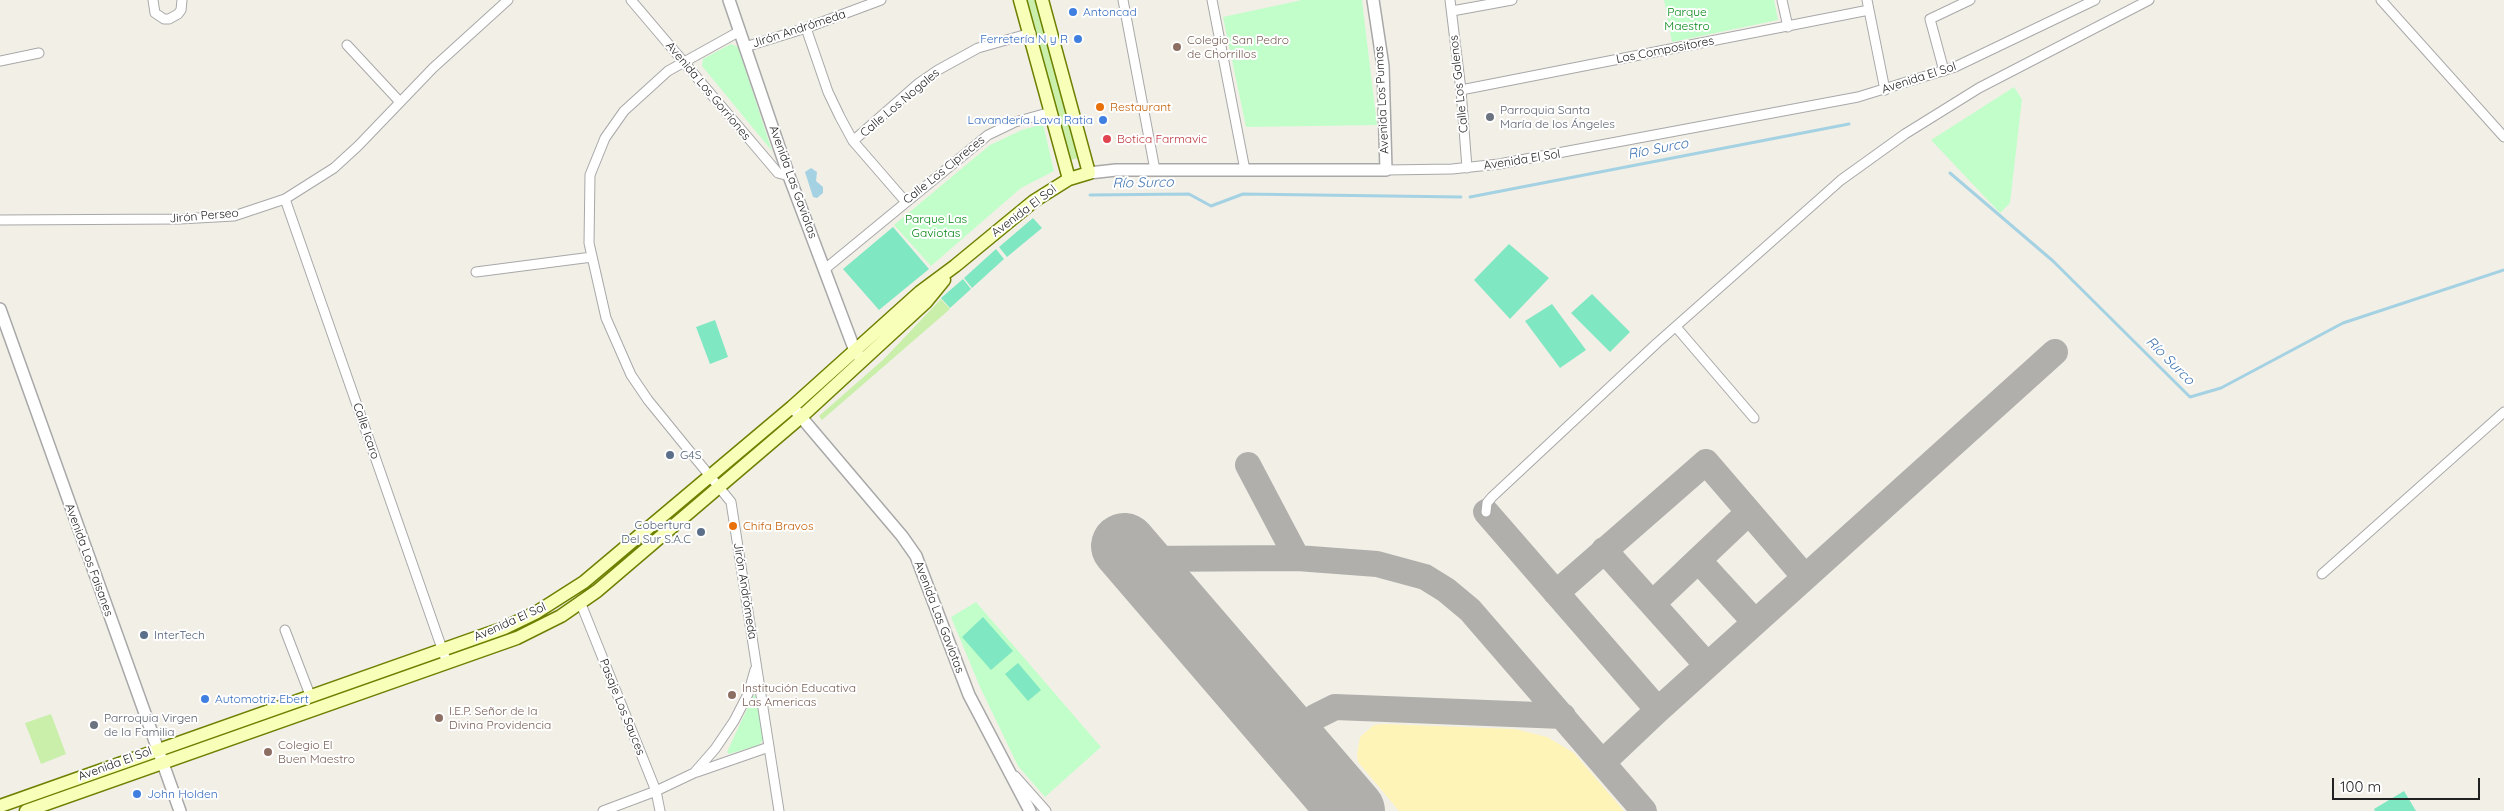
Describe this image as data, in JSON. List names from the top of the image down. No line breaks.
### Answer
{"streets":{"main road":["Avenida El Sol"],"street":["Jirón Andrómeda","Los Compositores","Calle Los Galenos","Avenida Los Gorriones","Avenida Los Pumas","Calle Los Nogales","Calle Los Cipreces","Avenida Las Gaviotas","Jirón Perseo","Calle Icaro","Avenida Los Faisanes","Pasaje Los Sauces"]},"crossings":[["Jirón Andrómeda","Avenida El Sol"],["Jirón Andrómeda","Avenida Los Gorriones"],["Jirón Andrómeda","Avenida Las Gaviotas"],["Los Compositores","Calle Los Galenos"],["Avenida El Sol","Calle Los Galenos"],["Avenida El Sol","Avenida Los Pumas"],["Avenida El Sol","Avenida Las Gaviotas"],["Avenida El Sol","Calle Icaro"],["Avenida El Sol","Avenida Los Faisanes"],["Avenida El Sol","Pasaje Los Sauces"],["Avenida Los Gorriones","Avenida Las Gaviotas"],["Calle Los Cipreces","Avenida Las Gaviotas"],["Jirón Perseo","Calle Icaro"]],"water":["Río Surco"],"parks":["Parque Maestro","Parque Las Gaviotas"],"places":["Antoncad","Ferretería N y R","Colegio San Pedro de Chorrillos","Restaurant","Parroquia Santa María de los Ángeles","Lavandería Lava Ratia","Botica Farmavic","G4S","Chifa Bravos","Cobertura Del Sur S.A.C","InterTech","Institución Educativa Las Americas","Automotriz Ebert","I.E.P. Señor de la Divina Providencia","Parroquia Virgen de la Familia","Colegio El Buen Maestro","John Holden"],"scale_bar":"100 m"}
